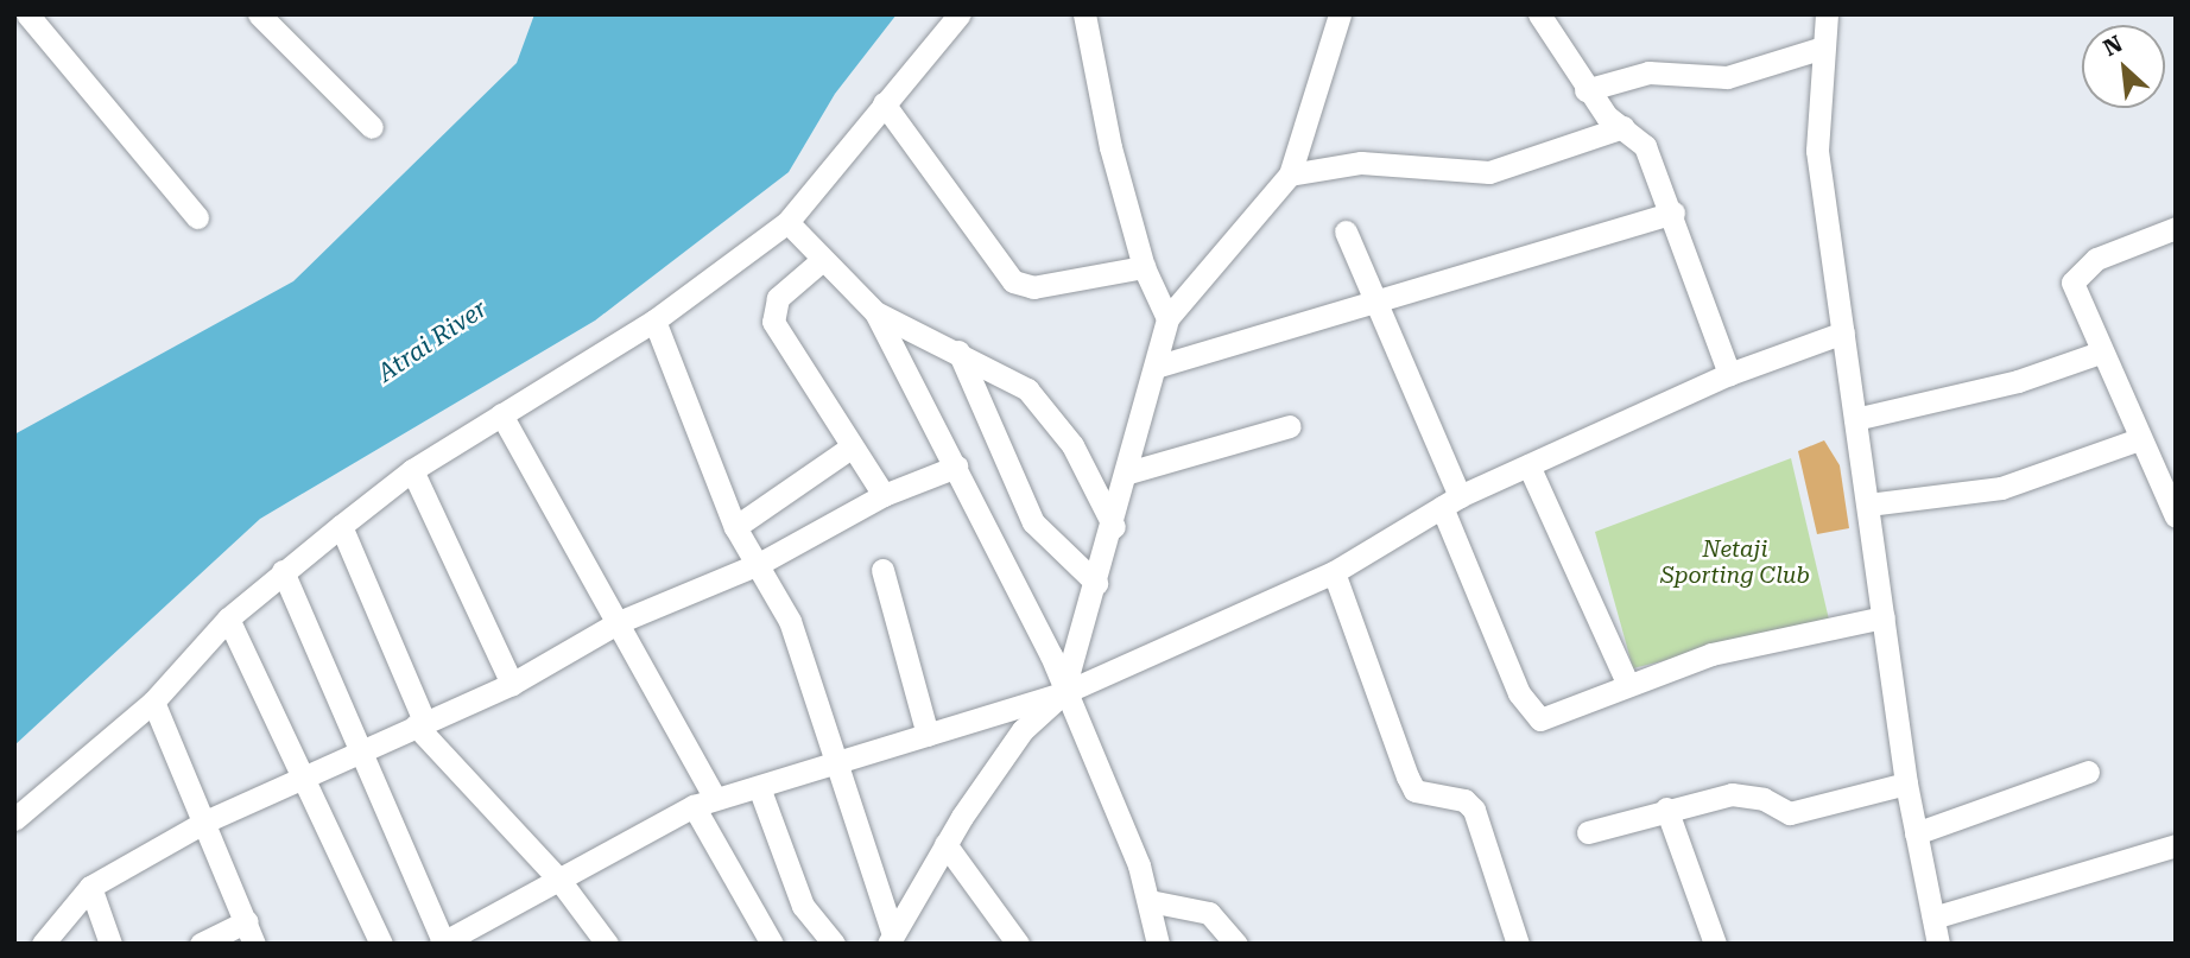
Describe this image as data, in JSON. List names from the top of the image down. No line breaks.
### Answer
{"water":["Atrai River"],"parks":["Netaji Sporting Club"],"north":"top left"}
